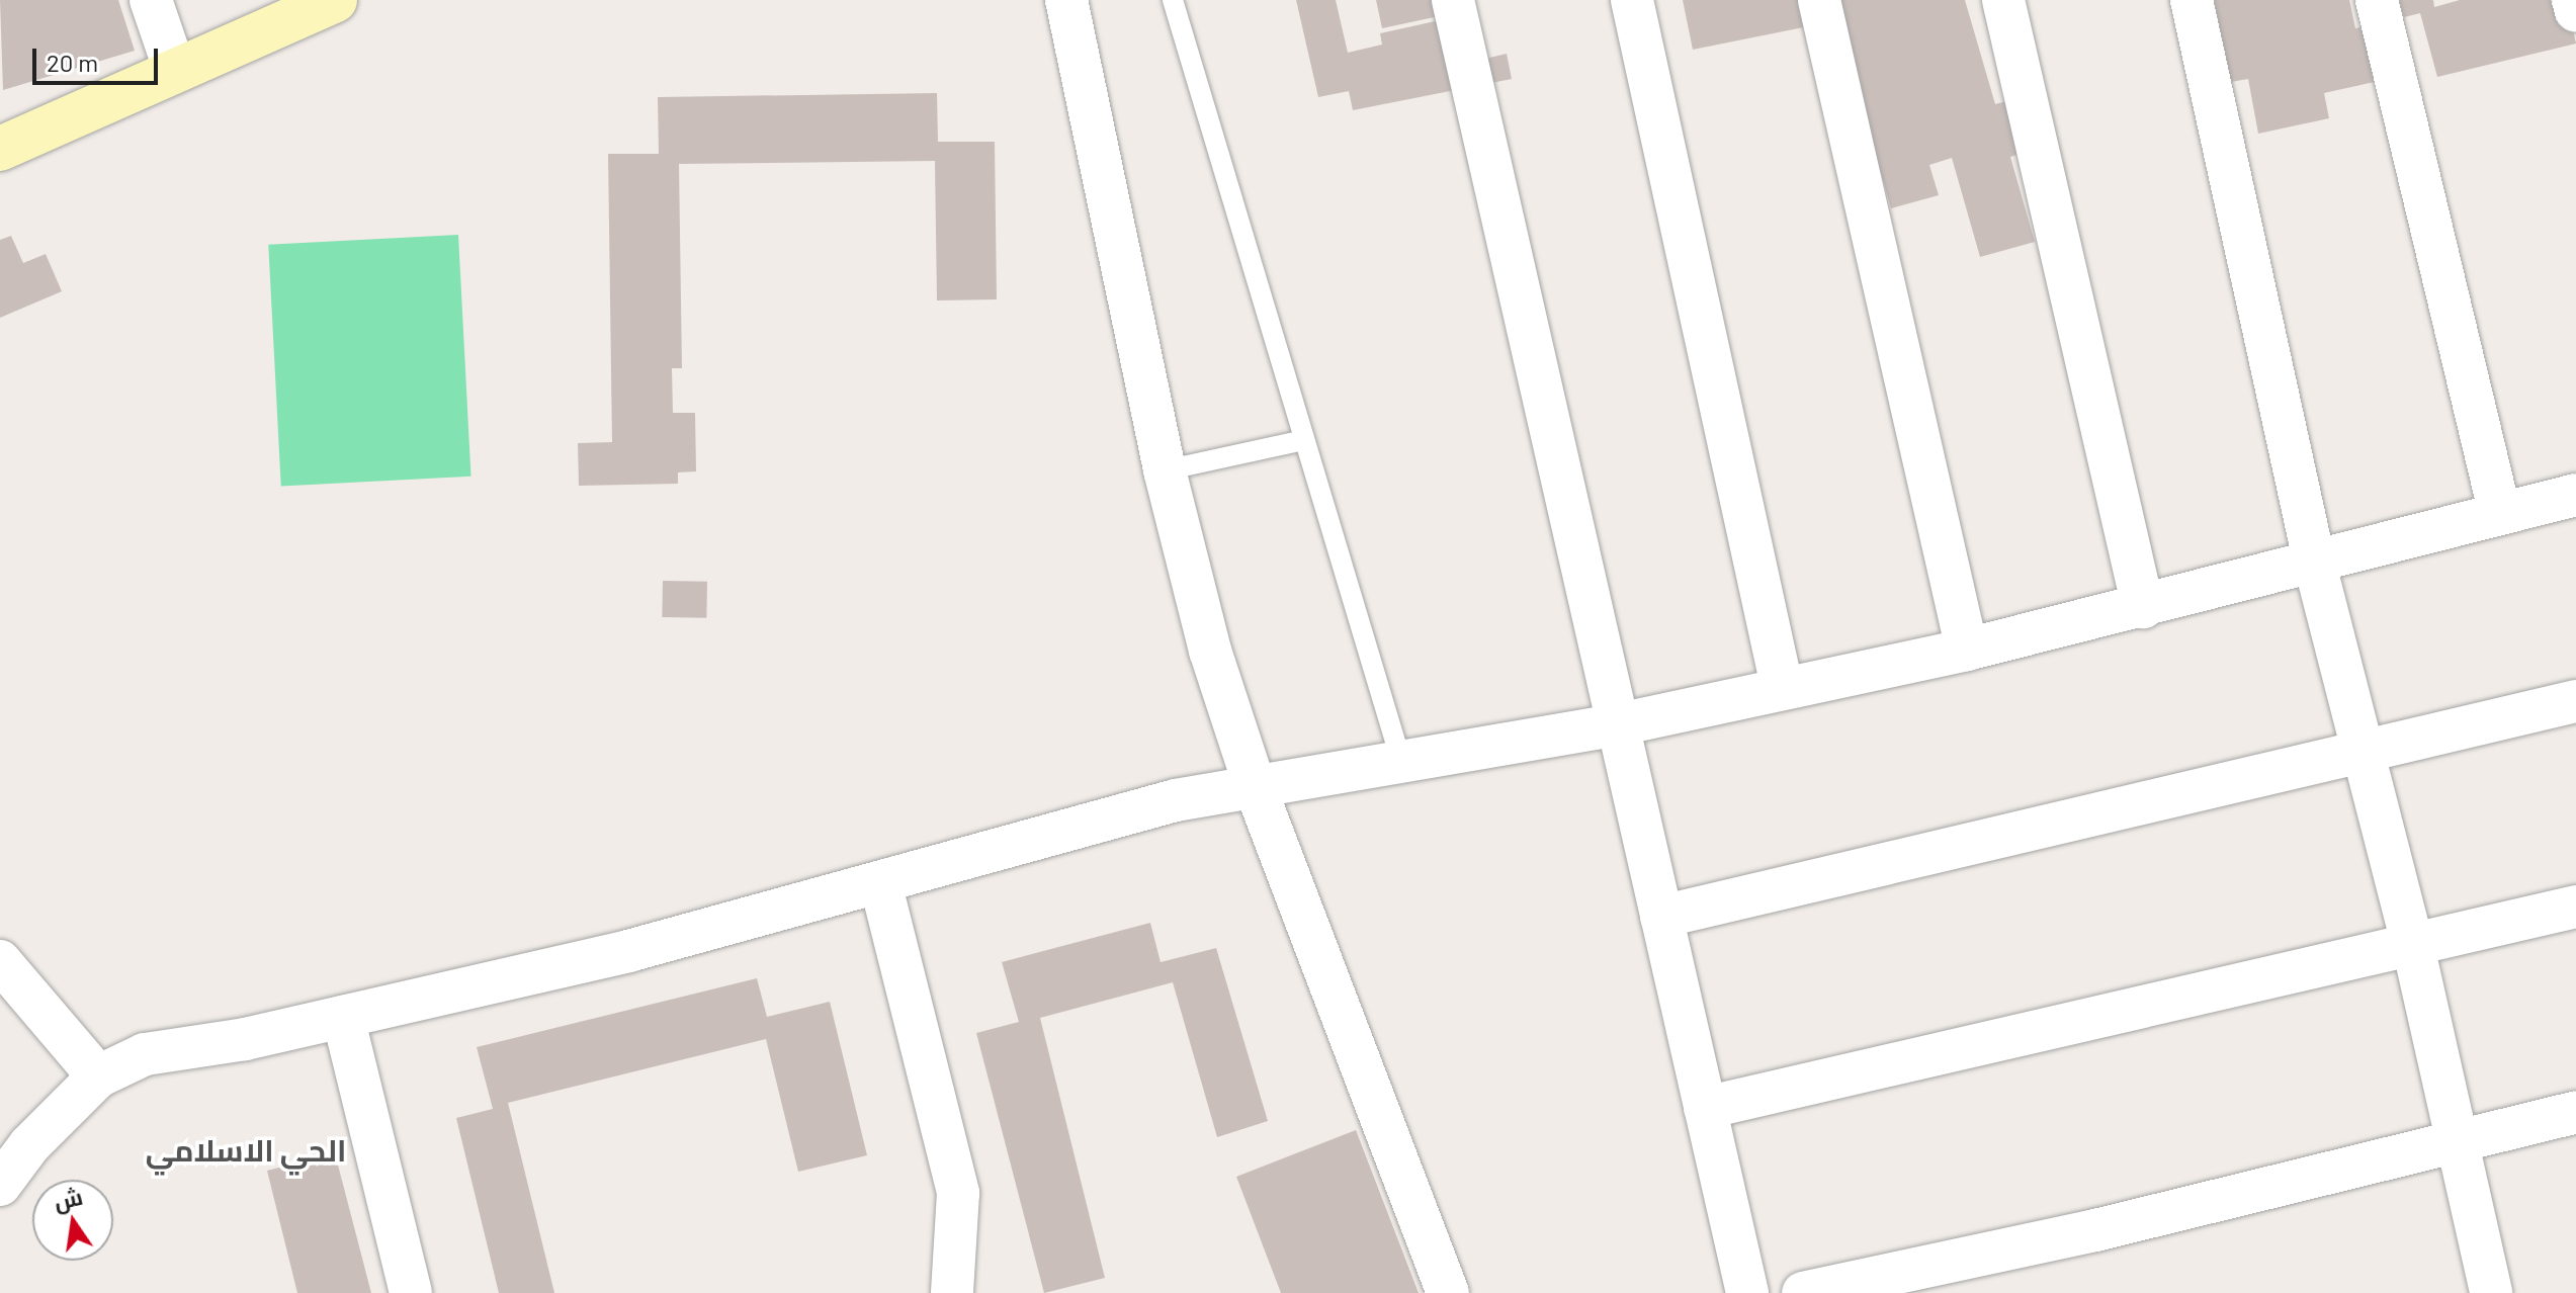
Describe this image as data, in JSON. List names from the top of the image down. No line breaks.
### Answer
{"districts":["الحي الاسلامي"],"scale_bar":"20 m","north":"top"}
